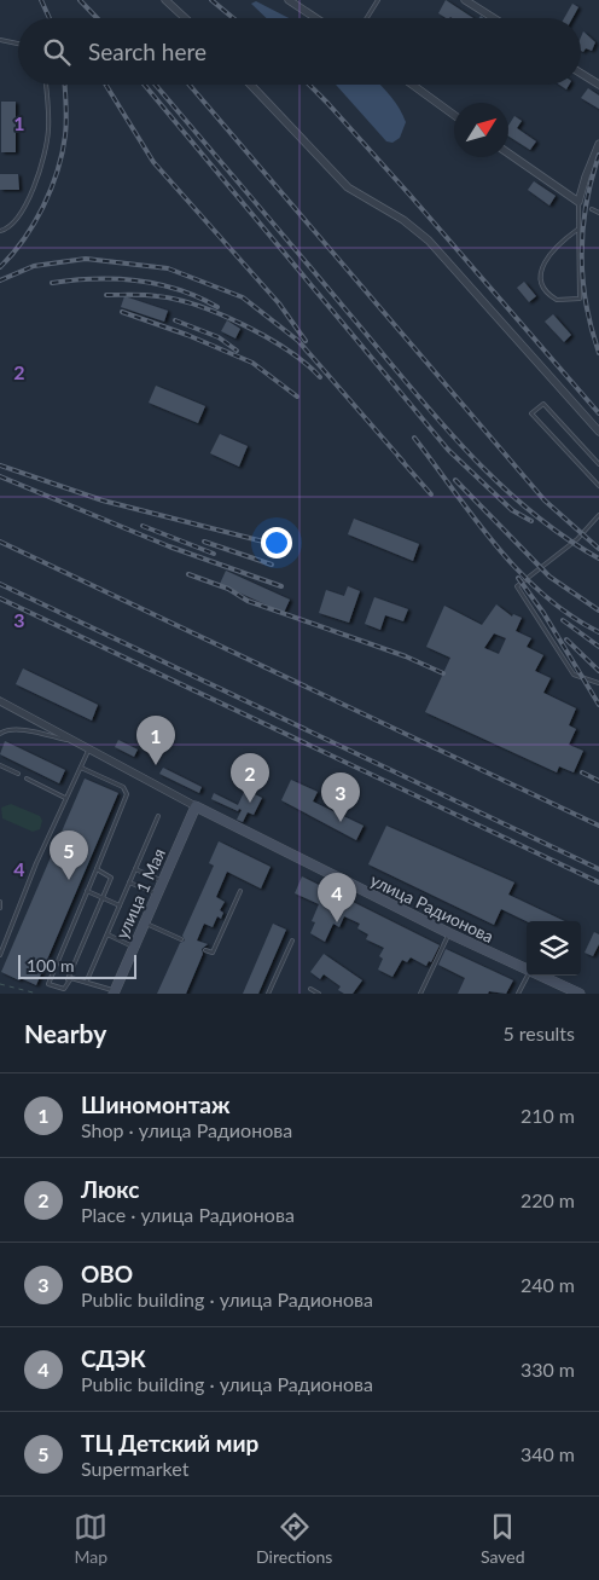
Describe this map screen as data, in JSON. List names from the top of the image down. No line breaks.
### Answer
{"streets":{"street":["улица 1 Мая","улица Радионова"]},"crossings":[["улица 1 Мая","улица Радионова"]],"scale_bar":"100 m","north":"top right","page":{"search":"Search here","pins":["1","2","3","5","4"],"scale":"100 m","heading":["Nearby","5 results"],"list":[{"mark":"1","name":"Шиномонтаж","note":"Shop · улица Радионова","value":"210 m"},{"mark":"2","name":"Люкс","note":"Place · улица Радионова","value":"220 m"},{"mark":"3","name":"OBO","note":"Public building · улица Радионова","value":"240 m"},{"mark":"4","name":"СДЭК","note":"Public building · улица Радионова","value":"330 m"},{"mark":"5","name":"ТЦ Детский мир","note":"Supermarket","value":"340 m"}],"nav":["Map","Directions","Saved"]},"grid":{"rows":["1","2","3","4"]}}
